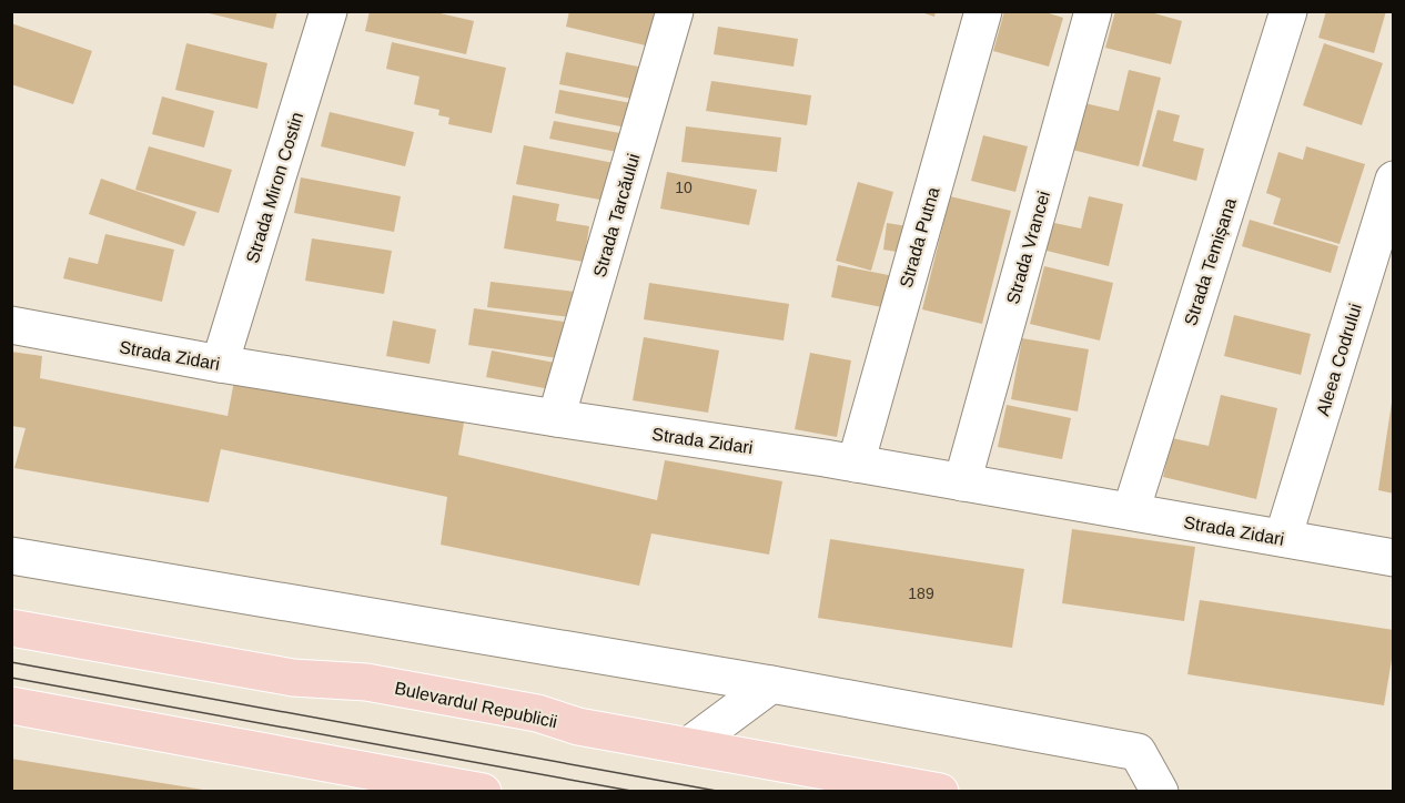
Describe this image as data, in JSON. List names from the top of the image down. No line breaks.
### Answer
{"streets":{"main road":["Bulevardul Republicii"],"street":["Strada Miron Costin","Strada Tarcăului","Strada Putna","Strada Vrancei","Strada Temișana","Strada Zidari","Aleea Codrului"]},"crossings":[["Strada Miron Costin","Strada Zidari"],["Strada Tarcăului","Strada Zidari"],["Strada Putna","Strada Zidari"],["Strada Vrancei","Strada Zidari"],["Strada Temișana","Strada Zidari"],["Strada Zidari","Aleea Codrului"]],"house_numbers":["10","189"]}
